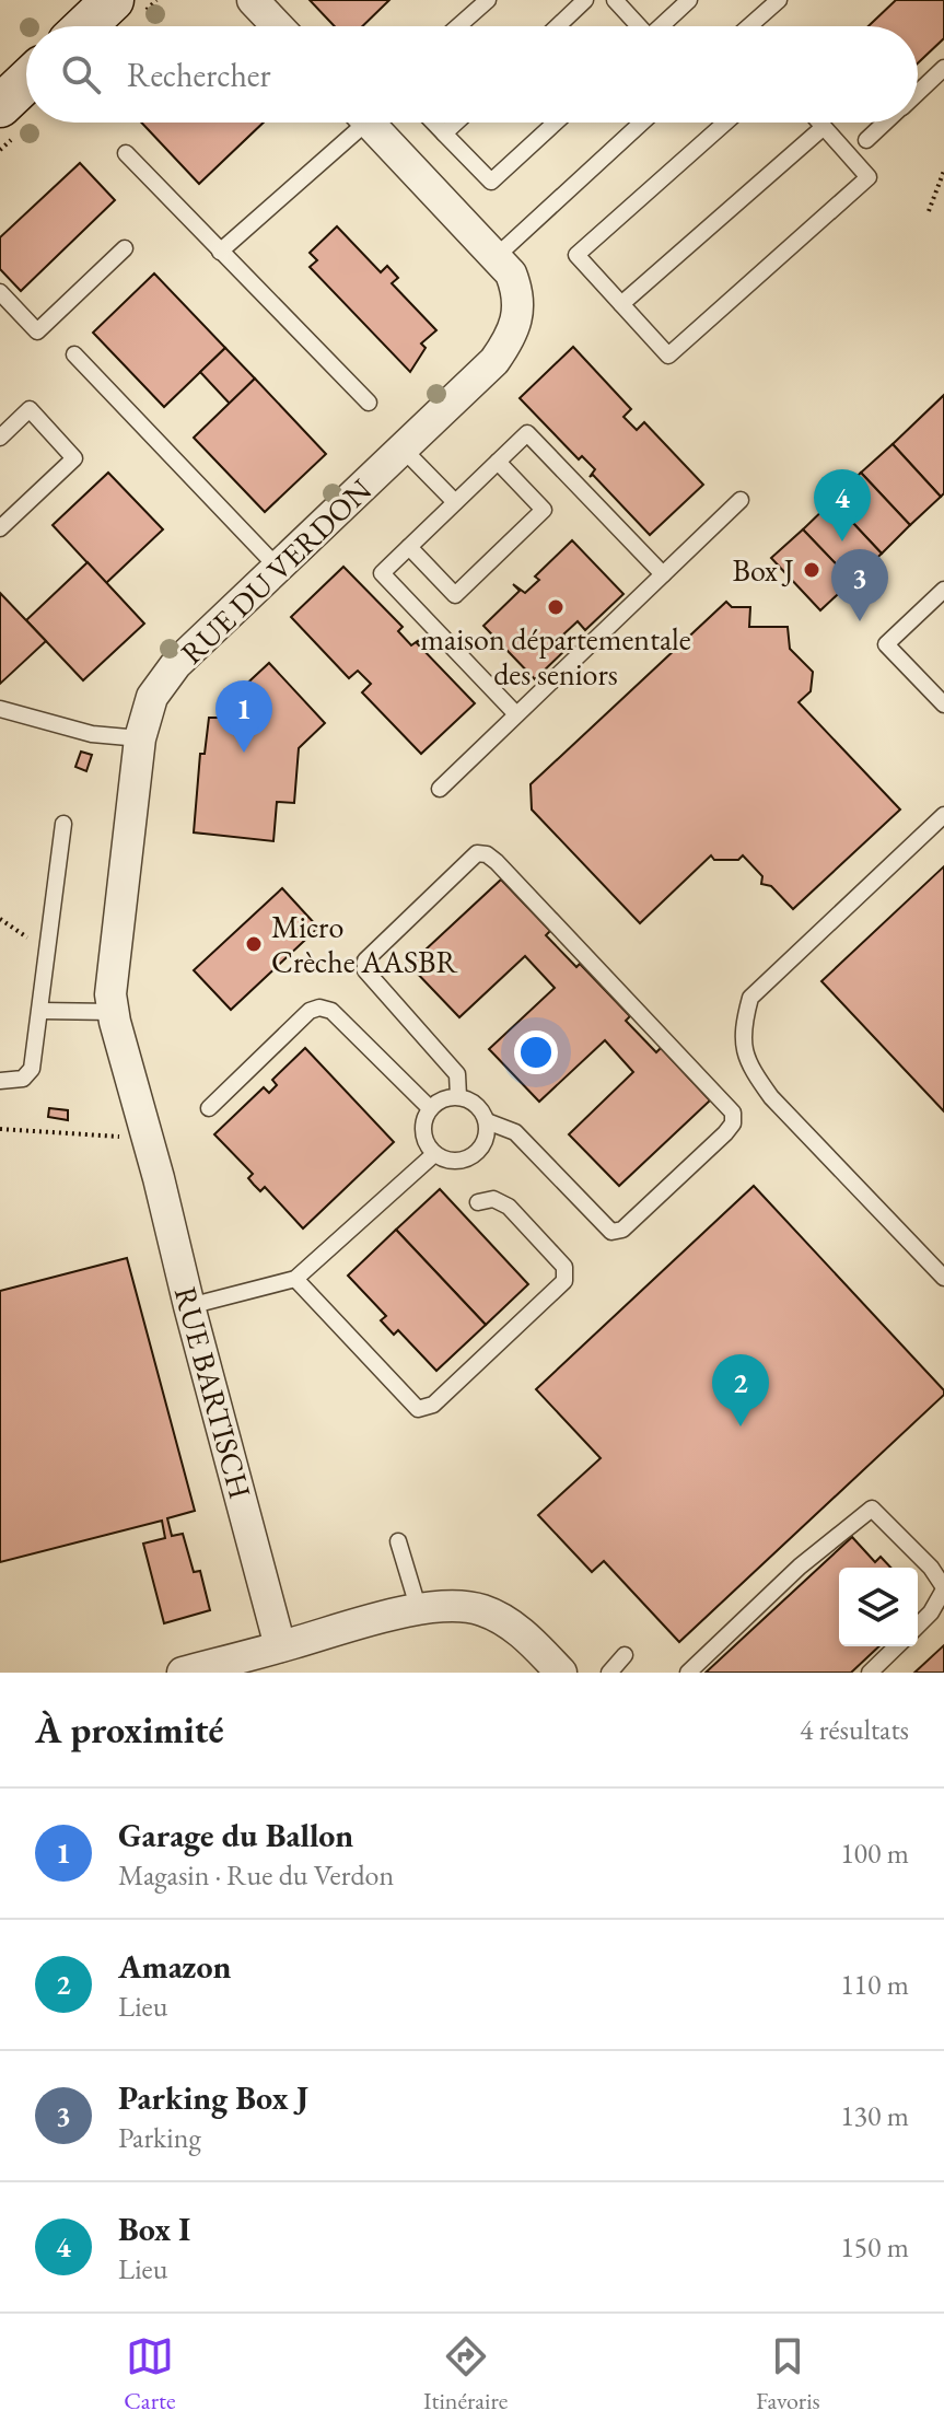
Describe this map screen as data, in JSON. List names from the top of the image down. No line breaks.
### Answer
{"streets":{"street":["RUE DU VERDON","RUE BARTISCH"]},"crossings":[["RUE DU VERDON","RUE BARTISCH"]],"places":["Box J","maison départementale des seniors","Micro Crèche AASBR"],"page":{"search":"Rechercher","pins":["4","3","1","2"],"heading":["À proximité","4 résultats"],"list":[{"mark":"1","name":"Garage du Ballon","note":"Magasin · Rue du Verdon","value":"100 m"},{"mark":"2","name":"Amazon","note":"Lieu","value":"110 m"},{"mark":"3","name":"Parking Box J","note":"Parking","value":"130 m"},{"mark":"4","name":"Box I","note":"Lieu","value":"150 m"}],"nav":["Carte","Itinéraire","Favoris"]}}
